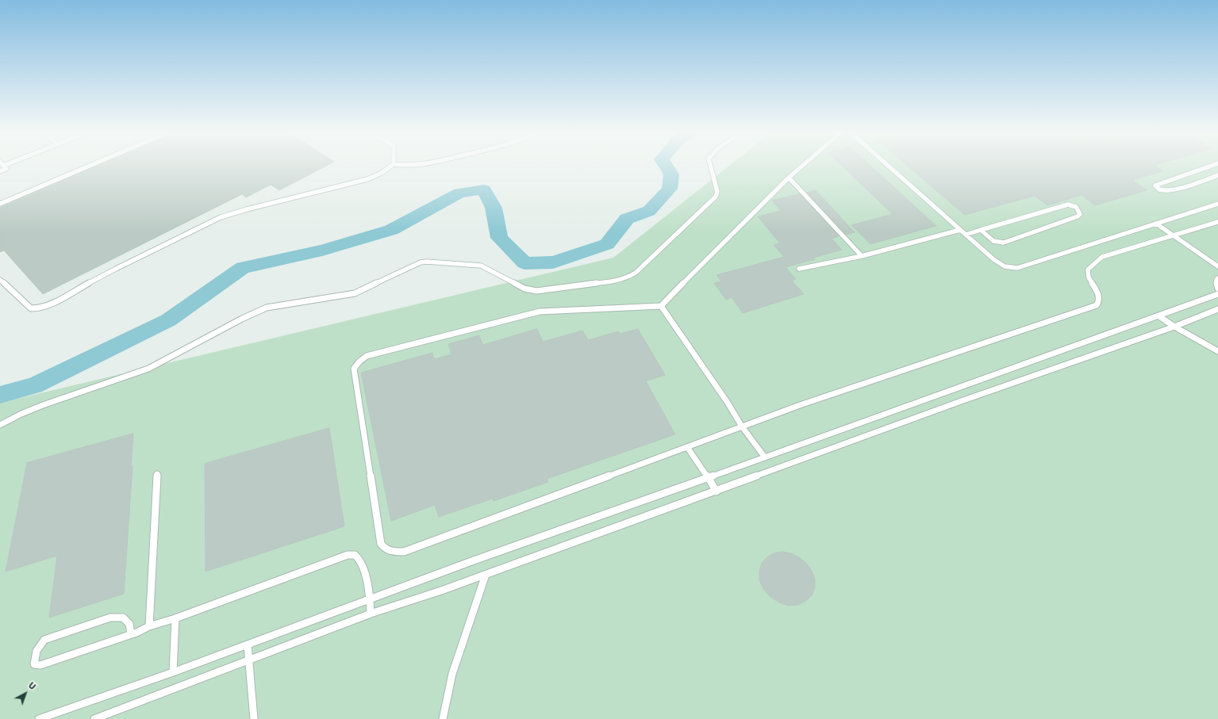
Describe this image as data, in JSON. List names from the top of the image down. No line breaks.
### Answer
{"north":"top right"}
